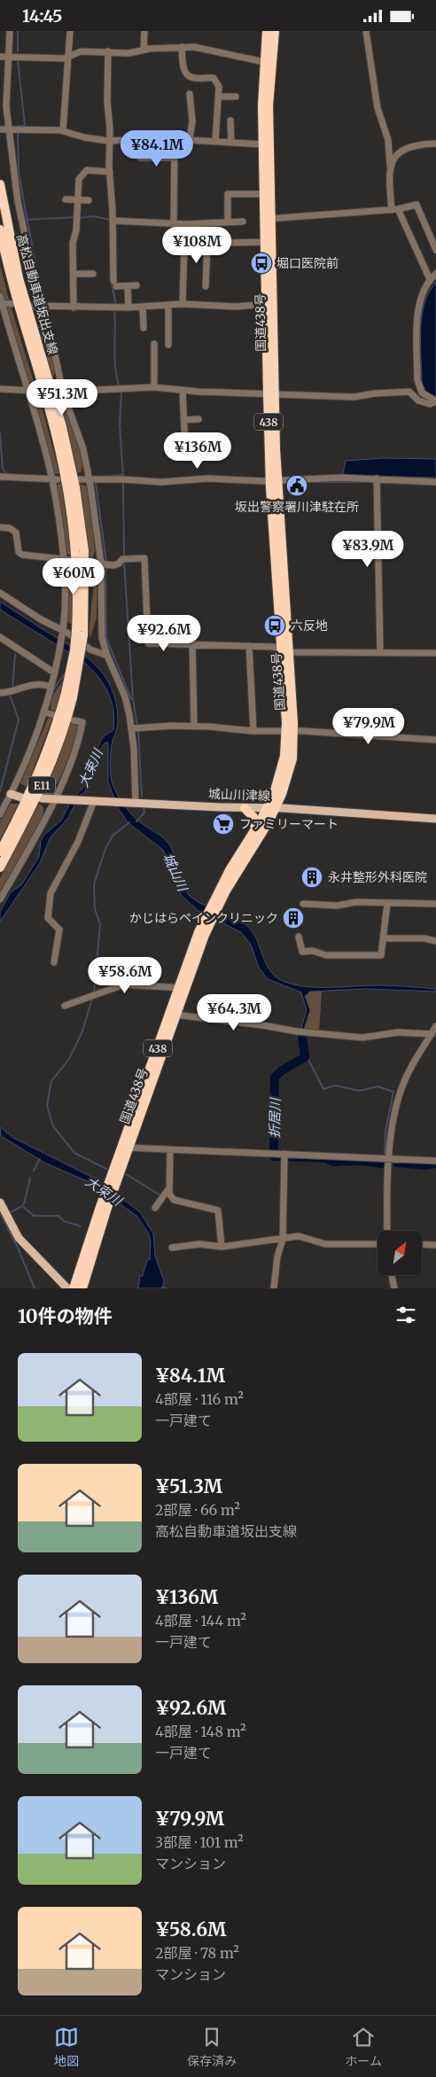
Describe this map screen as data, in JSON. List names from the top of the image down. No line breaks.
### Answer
{"streets":{"highway":["高松自動車道坂出支線","国道438号","438","E11"],"main road":["城山川津線"]},"crossings":[["国道438号","城山川津線"]],"water":["大束川","城山川","折居川"],"places":{"bus stop":["堀口医院前","六反地"],"public building":["坂出警察署川津駐在所"],"supermarket":["ファミリーマート"],"building":["永井整形外科医院","かじはらペインクリニック"]},"north":"top right","page":{"status":"14:45","price":["¥84.1M","¥108M","¥51.3M","¥136M","¥83.9M","¥60M","¥92.6M","¥79.9M","¥58.6M","¥64.3M"],"heading":"10件の物件","list":[{"name":"¥84.1M","note":"4部屋 · 116 m² · 一戸建て"},{"name":"¥51.3M","note":"2部屋 · 66 m² · 高松自動車道坂出支線"},{"name":"¥136M","note":"4部屋 · 144 m² · 一戸建て"},{"name":"¥92.6M","note":"4部屋 · 148 m² · 一戸建て"},{"name":"¥79.9M","note":"3部屋 · 101 m² · マンション"},{"name":"¥58.6M","note":"2部屋 · 78 m² · マンション"}],"tabs":["地図","保存済み","ホーム"]}}
